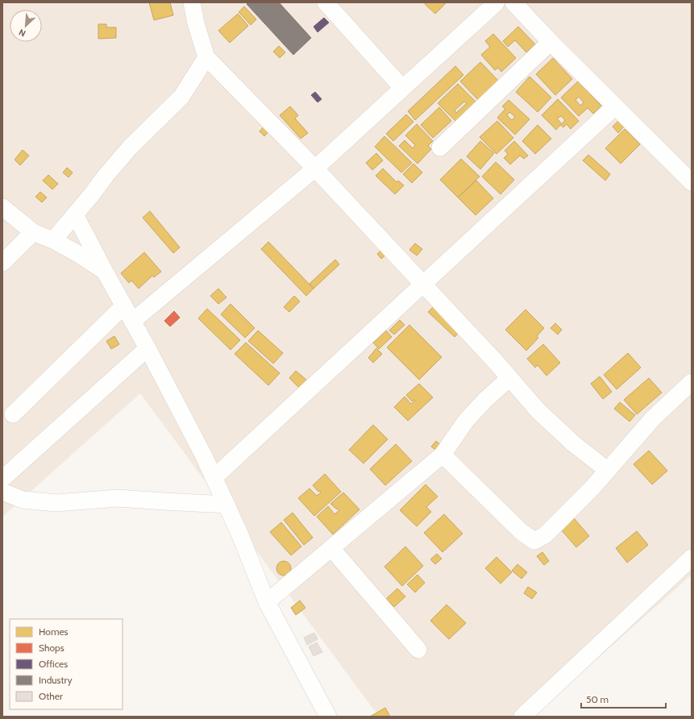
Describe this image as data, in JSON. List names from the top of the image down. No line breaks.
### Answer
{"legend":["Homes","Shops","Offices","Industry","Other"],"scale_bar":"50 m","north":"bottom left"}
